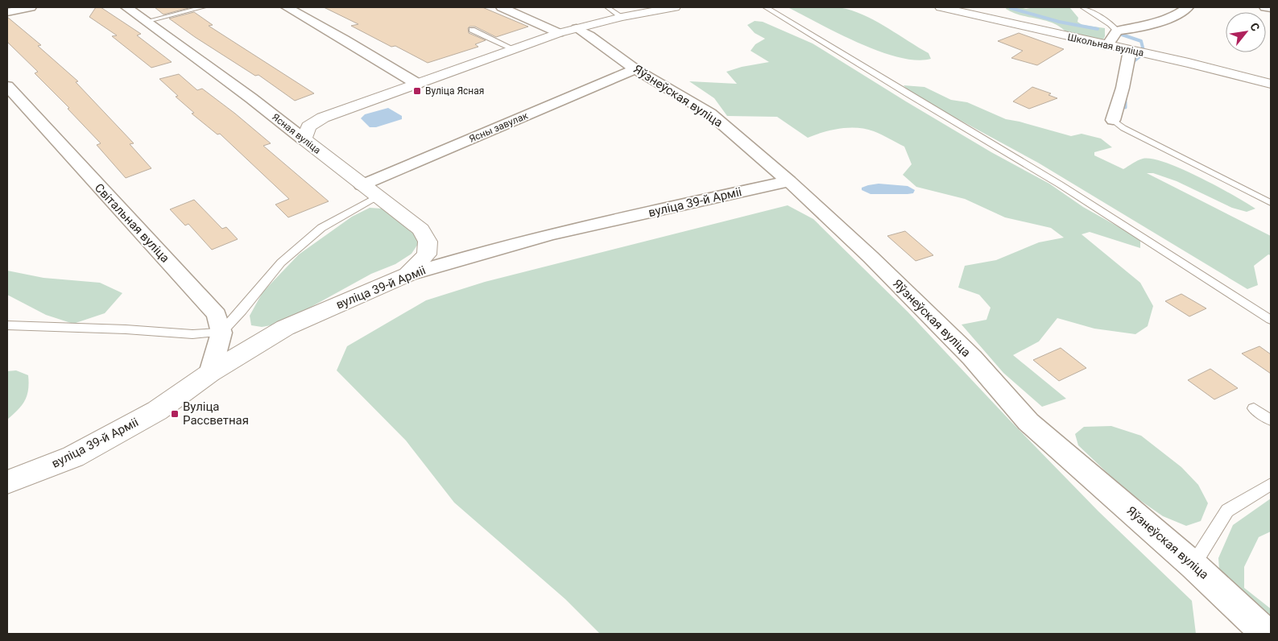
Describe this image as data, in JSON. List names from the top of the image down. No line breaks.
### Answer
{"streets":{"street":["Школьная вуліца","Яўзнеўская вуліца","Ясны завулак","Ясная вуліца","вуліца 39-й Арміі","Світальная вуліца"]},"crossings":[["Яўзнеўская вуліца","Ясны завулак"],["Яўзнеўская вуліца","вуліца 39-й Арміі"],["Ясны завулак","Ясная вуліца"],["Ясная вуліца","вуліца 39-й Арміі"]],"places":{"transit":["Вуліца Ясная","Вуліца Рассветная"]},"north":"top right"}
